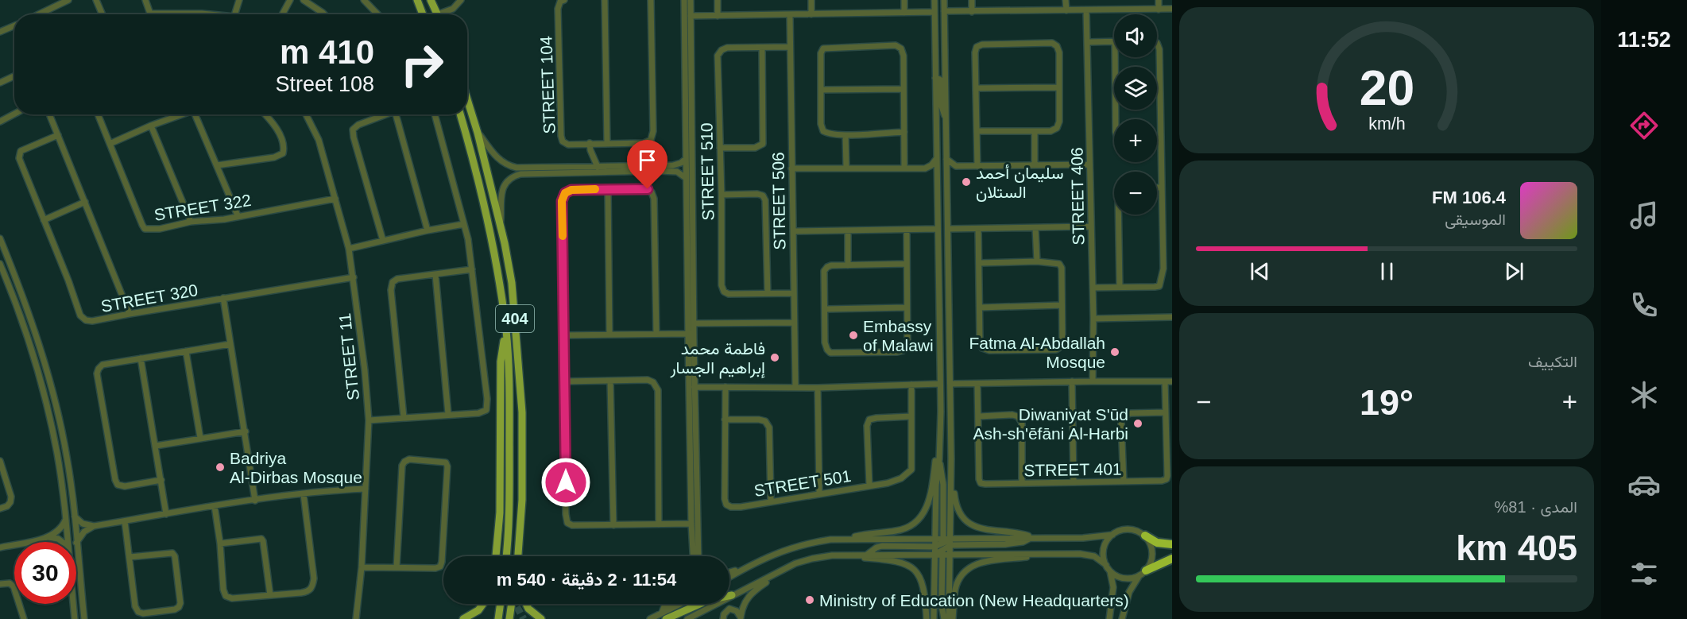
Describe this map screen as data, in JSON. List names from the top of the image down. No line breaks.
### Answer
{"streets":{"main road":["404"],"street":["STREET 104","STREET 510","STREET 406","STREET 506","STREET 322","STREET 320","STREET 11","STREET 401","STREET 501"]},"crossings":[["STREET 510","STREET 506"],["STREET 322","STREET 11"],["STREET 320","STREET 11"]],"places":["سليمان أحمد الستلان","Embassy of Malawi","Fatma Al-Abdallah Mosque","فاطمة محمد إبراهيم الجسار","Diwaniyat S'ūd Ash-sh'ēfāni Al-Harbi","Badriya Al-Dirbas Mosque","Ministry of Education (New Headquarters)"],"page":{"tabs":"11:52","map_buttons":["+","−"],"turn":["410 m","Street 108"],"song":["106.4 FM","الموسيقى"],"tile":["التكييف",["المدى · 81%","405 km"]],"heat":["−","19°","+"],"limit":"30","trip":"11:54 · 2 دقيقة · 540 m","gauge":["20","km/h"]}}
